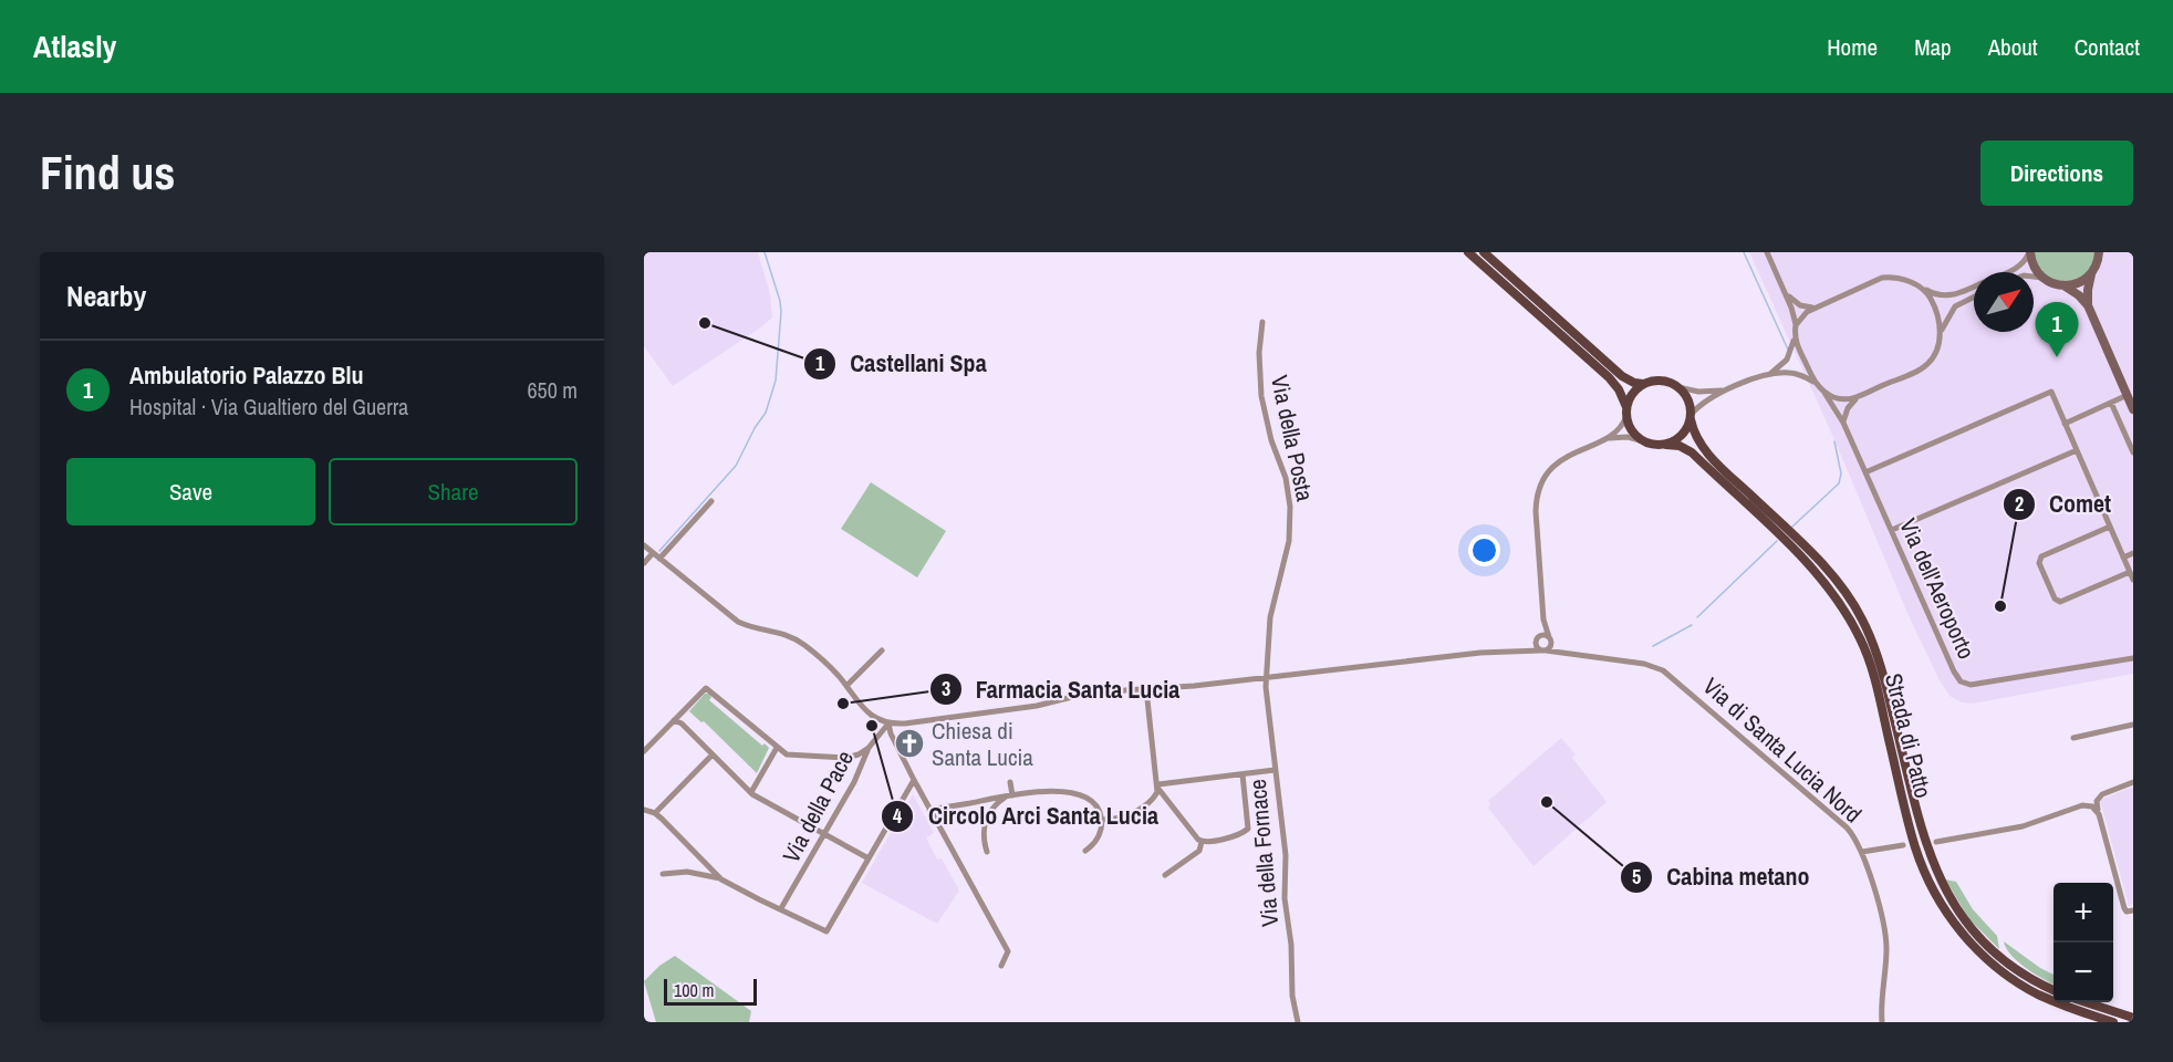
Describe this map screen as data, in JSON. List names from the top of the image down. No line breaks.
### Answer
{"streets":{"main road":["Strada di Patto"],"street":["Via della Posta","Via dell'Aeroporto","Via di Santa Lucia Nord","Via della Pace","Via della Fornace"]},"crossings":[["Via della Posta","Via di Santa Lucia Nord"],["Via della Posta","Via della Fornace"],["Via di Santa Lucia Nord","Via della Pace"],["Via di Santa Lucia Nord","Via della Fornace"]],"places":{"other":["Castellani Spa","Comet","Farmacia Santa Lucia","Circolo Arci Santa Lucia","Cabina metano"],"church":["Chiesa di Santa Lucia"]},"scale_bar":"100 m","north":"top right","page":{"header":"Atlasly","nav":["Home","Map","About","Contact"],"buttons":["Directions",["Save","Share"]],"title":"Find us","heading":"Nearby","pins":"1","list":[{"mark":"1","name":"Ambulatorio Palazzo Blu","note":"Hospital · Via Gualtiero del Guerra","value":"650 m"}],"map_buttons":["+","−"],"scale":"100 m"}}
